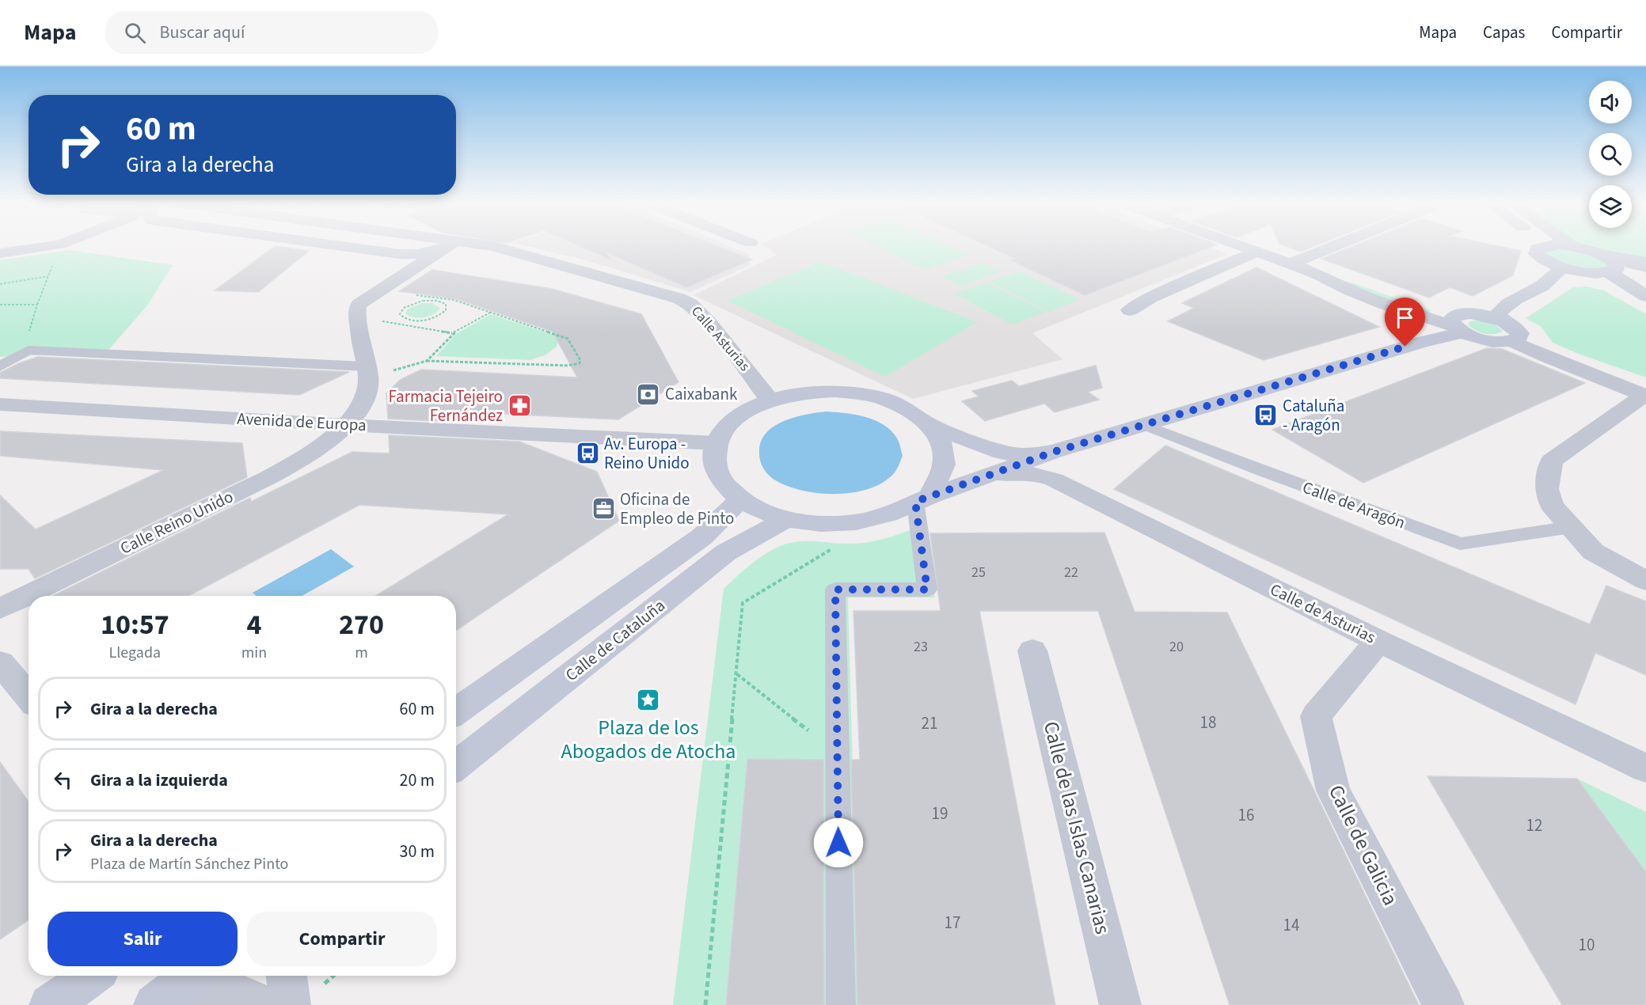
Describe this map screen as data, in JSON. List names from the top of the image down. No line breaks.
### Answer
{"streets":{"main road":["Calle de Cataluña"],"street":["Calle Asturias","Avenida de Europa","Calle de Aragón","Calle Reino Unido","Calle de Asturias","Calle de las Islas Canarias","Calle de Galicia"]},"crossings":[["Avenida de Europa","Calle Reino Unido"],["Calle de Asturias","Calle de Galicia"]],"places":{"bank":["Caixabank"],"pharmacy":["Farmacia Tejeiro Fernández"],"bus stop":["Cataluña - Aragón","Av. Europa - Reino Unido"],"office":["Oficina de Empleo de Pinto"],"place":["Plaza de los Abogados de Atocha"]},"house_numbers":["25","22","23","20","18","21","19","16","12","17","14","10"],"page":{"header":"Mapa","search":"Buscar aquí","nav":["Mapa","Capas","Compartir"],"turn":["60 m","Gira a la derecha"],"eta":["10:57","Llegada","4","min","270","m"],"list":[{"name":"Gira a la derecha","value":"60 m"},{"name":"Gira a la izquierda","value":"20 m"},{"name":"Gira a la derecha","note":"Plaza de Martín Sánchez Pinto","value":"30 m"}],"buttons":["Salir","Compartir"]}}
